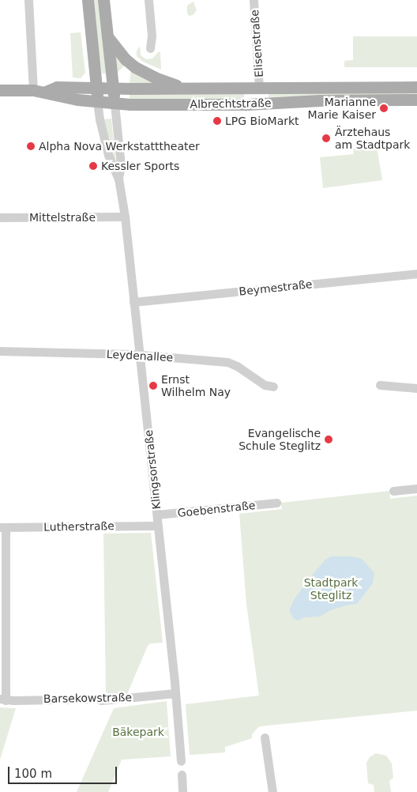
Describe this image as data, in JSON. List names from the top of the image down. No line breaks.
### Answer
{"streets":{"main road":["Albrechtstraße"],"street":["Elisenstraße","Mittelstraße","Beymestraße","Leydenallee","Klingsorstraße","Goebenstraße","Lutherstraße","Barsekowstraße"]},"crossings":[["Elisenstraße","Albrechtstraße"],["Albrechtstraße","Klingsorstraße"],["Mittelstraße","Klingsorstraße"],["Beymestraße","Klingsorstraße"],["Leydenallee","Klingsorstraße"],["Klingsorstraße","Goebenstraße"],["Klingsorstraße","Lutherstraße"],["Klingsorstraße","Barsekowstraße"]],"parks":["Stadtpark Steglitz","Bäkepark"],"places":["Marianne Marie Kaiser","LPG BioMarkt","Ärztehaus am Stadtpark","Alpha Nova Werkstatttheater","Kessler Sports","Ernst Wilhelm Nay","Evangelische Schule Steglitz"],"scale_bar":"100 m"}
